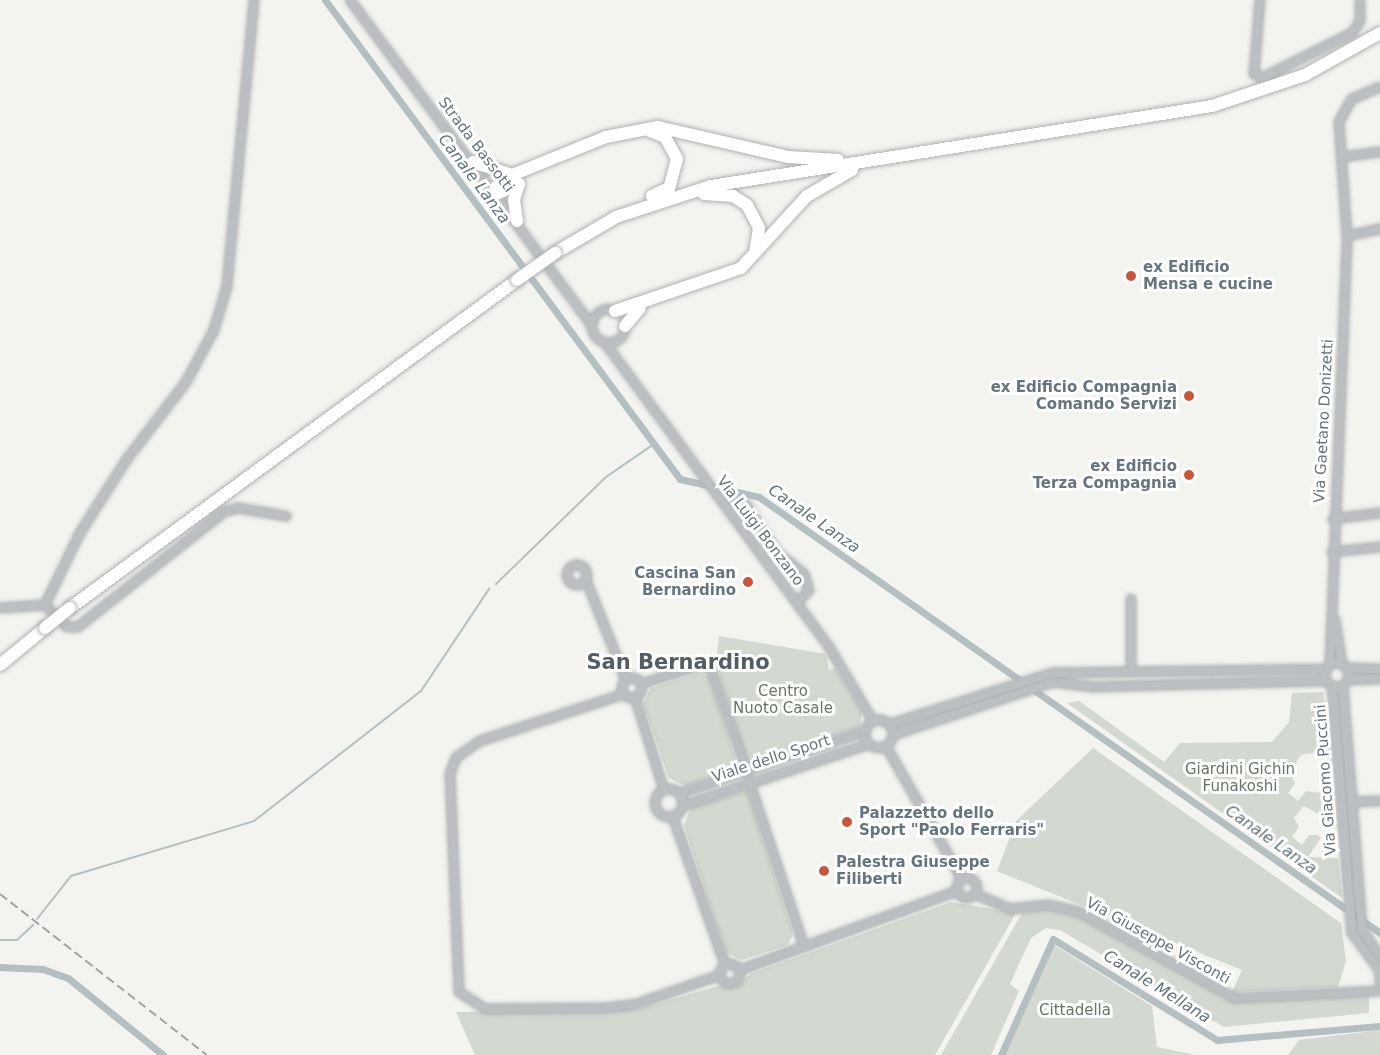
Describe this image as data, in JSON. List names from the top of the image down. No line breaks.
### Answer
{"streets":{"street":["Strada Bassotti","Via Gaetano Donizetti","Via Luigi Bonzano","Viale dello Sport","Via Giacomo Puccini","Via Giuseppe Visconti"]},"crossings":[["Strada Bassotti","Via Luigi Bonzano"],["Via Gaetano Donizetti","Via Giacomo Puccini"],["Via Luigi Bonzano","Viale dello Sport"]],"districts":["San Bernardino"],"water":["Canale Lanza","Canale Mellana"],"parks":["Centro Nuoto Casale","Giardini Gichin Funakoshi","Cittadella"],"places":["ex Edificio Mensa e cucine","ex Edificio Compagnia Comando Servizi","ex Edificio Terza Compagnia","Cascina San Bernardino","Palazzetto dello Sport \"Paolo Ferraris\"","Palestra Giuseppe Filiberti"]}
